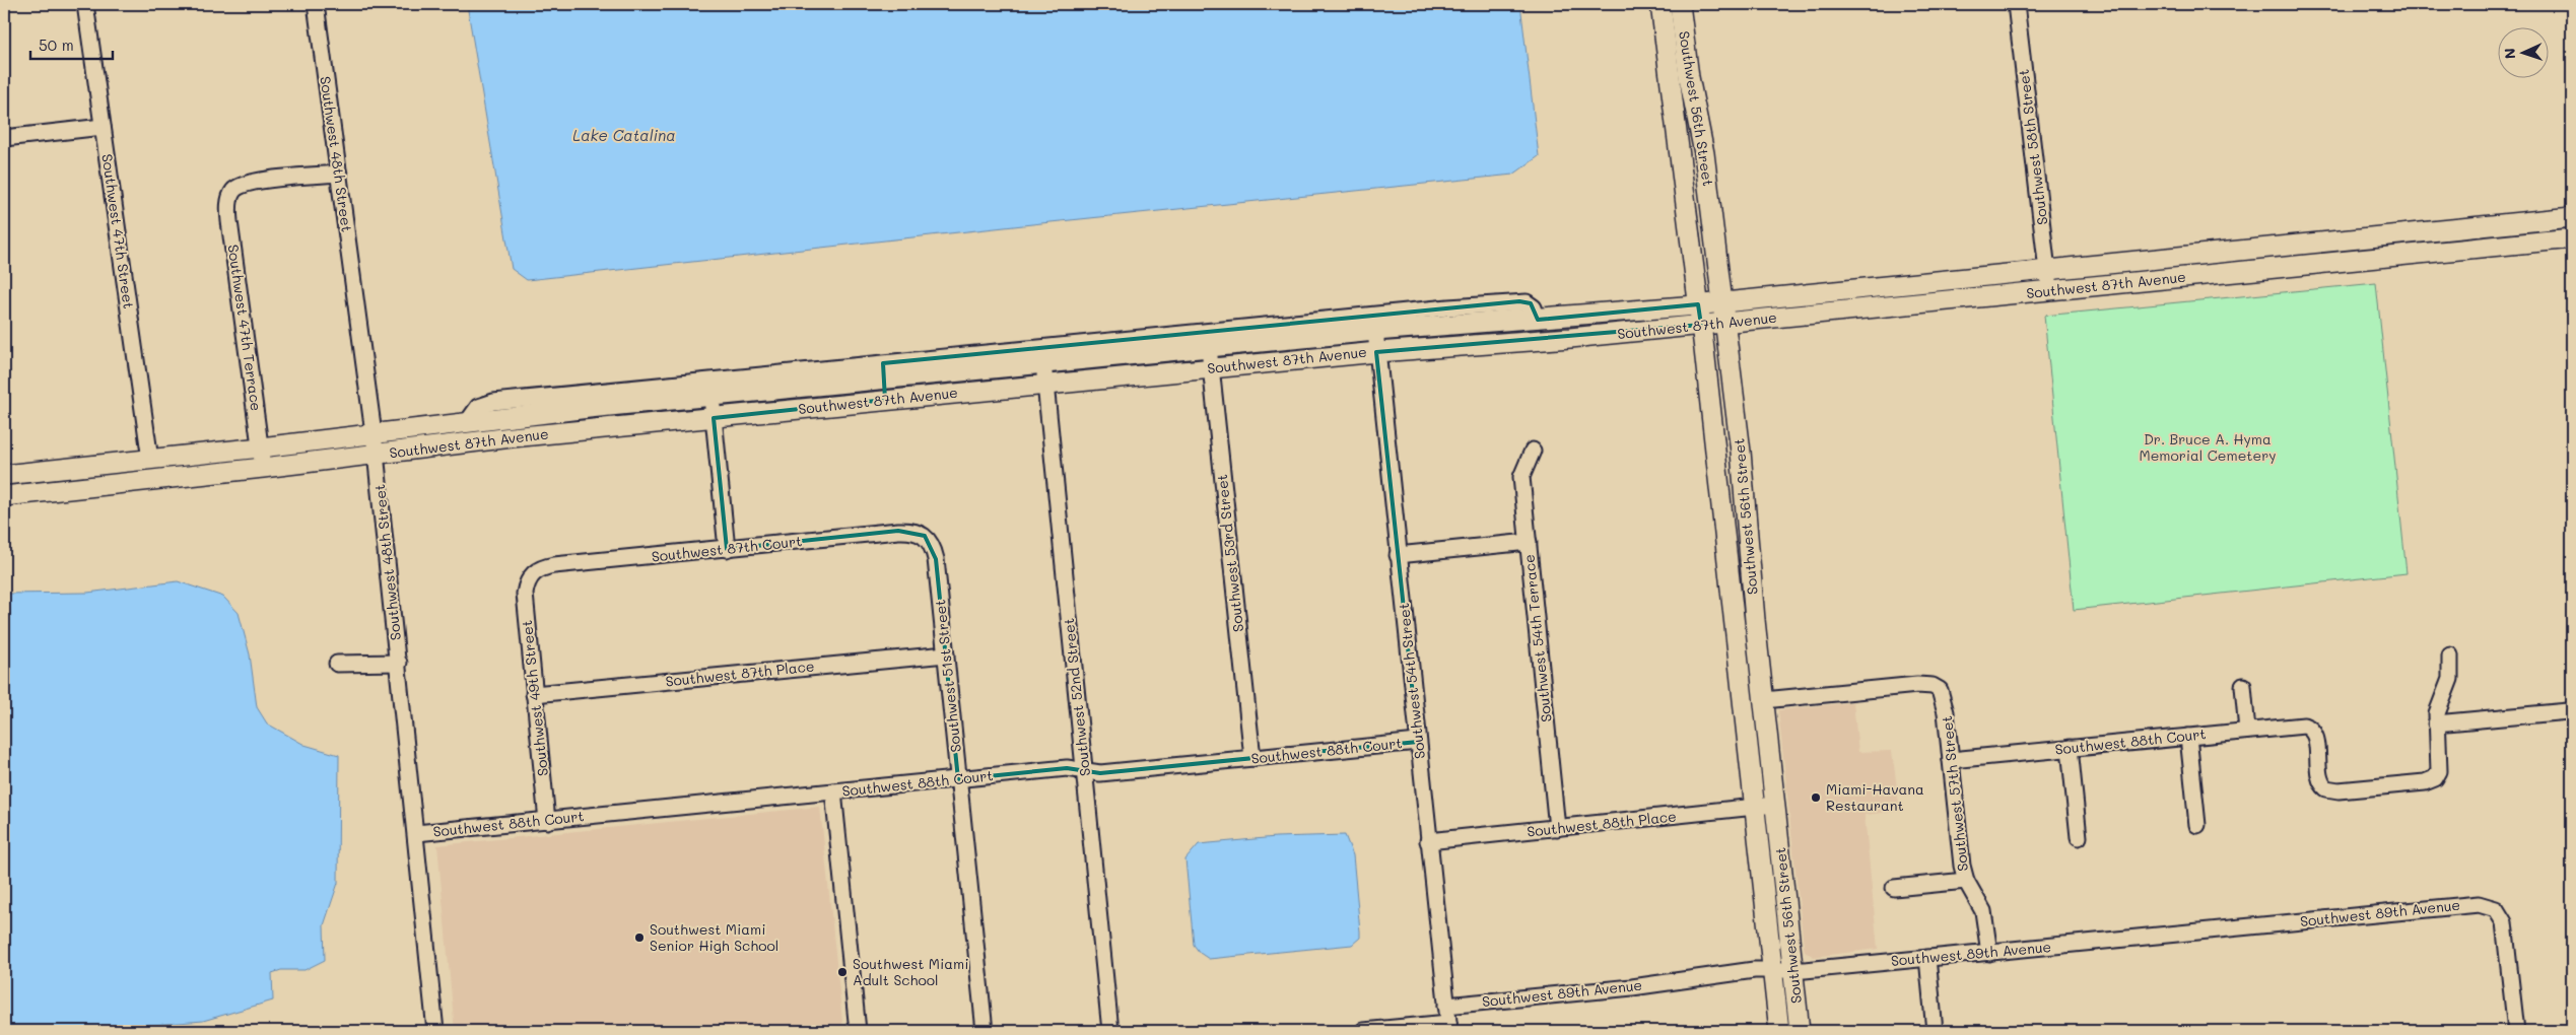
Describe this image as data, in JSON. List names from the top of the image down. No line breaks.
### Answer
{"streets":{"main road":["Southwest 56th Street","Southwest 87th Avenue"],"street":["Southwest 58th Street","Southwest 48th Street","Southwest 47th Street","Southwest 47th Terrace","Southwest 87th Court","Southwest 53rd Street","Southwest 54th Terrace","Southwest 87th Place","Southwest 51st Street","Southwest 54th Street","Southwest 52nd Street","Southwest 49th Street","Southwest 88th Court","Southwest 57th Street","Southwest 88th Place","Southwest 89th Avenue"]},"crossings":[["Southwest 56th Street","Southwest 87th Avenue"],["Southwest 56th Street","Southwest 57th Street"],["Southwest 56th Street","Southwest 88th Place"],["Southwest 56th Street","Southwest 89th Avenue"],["Southwest 58th Street","Southwest 87th Avenue"],["Southwest 48th Street","Southwest 87th Avenue"],["Southwest 48th Street","Southwest 47th Terrace"],["Southwest 48th Street","Southwest 88th Court"],["Southwest 47th Street","Southwest 87th Avenue"],["Southwest 87th Avenue","Southwest 47th Terrace"],["Southwest 87th Avenue","Southwest 53rd Street"],["Southwest 87th Avenue","Southwest 54th Street"],["Southwest 87th Avenue","Southwest 52nd Street"],["Southwest 87th Court","Southwest 51st Street"],["Southwest 87th Court","Southwest 49th Street"],["Southwest 53rd Street","Southwest 88th Court"],["Southwest 54th Terrace","Southwest 88th Place"],["Southwest 87th Place","Southwest 51st Street"],["Southwest 87th Place","Southwest 49th Street"],["Southwest 51st Street","Southwest 88th Court"],["Southwest 54th Street","Southwest 88th Court"],["Southwest 54th Street","Southwest 88th Place"],["Southwest 54th Street","Southwest 89th Avenue"],["Southwest 52nd Street","Southwest 88th Court"],["Southwest 49th Street","Southwest 88th Court"],["Southwest 88th Court","Southwest 57th Street"],["Southwest 57th Street","Southwest 89th Avenue"]],"water":["Lake Catalina"],"parks":["Dr. Bruce A. Hyma Memorial Cemetery"],"places":["Miami-Havana Restaurant","Southwest Miami Senior High School","Southwest Miami Adult School"],"scale_bar":"50 m","north":"left"}
